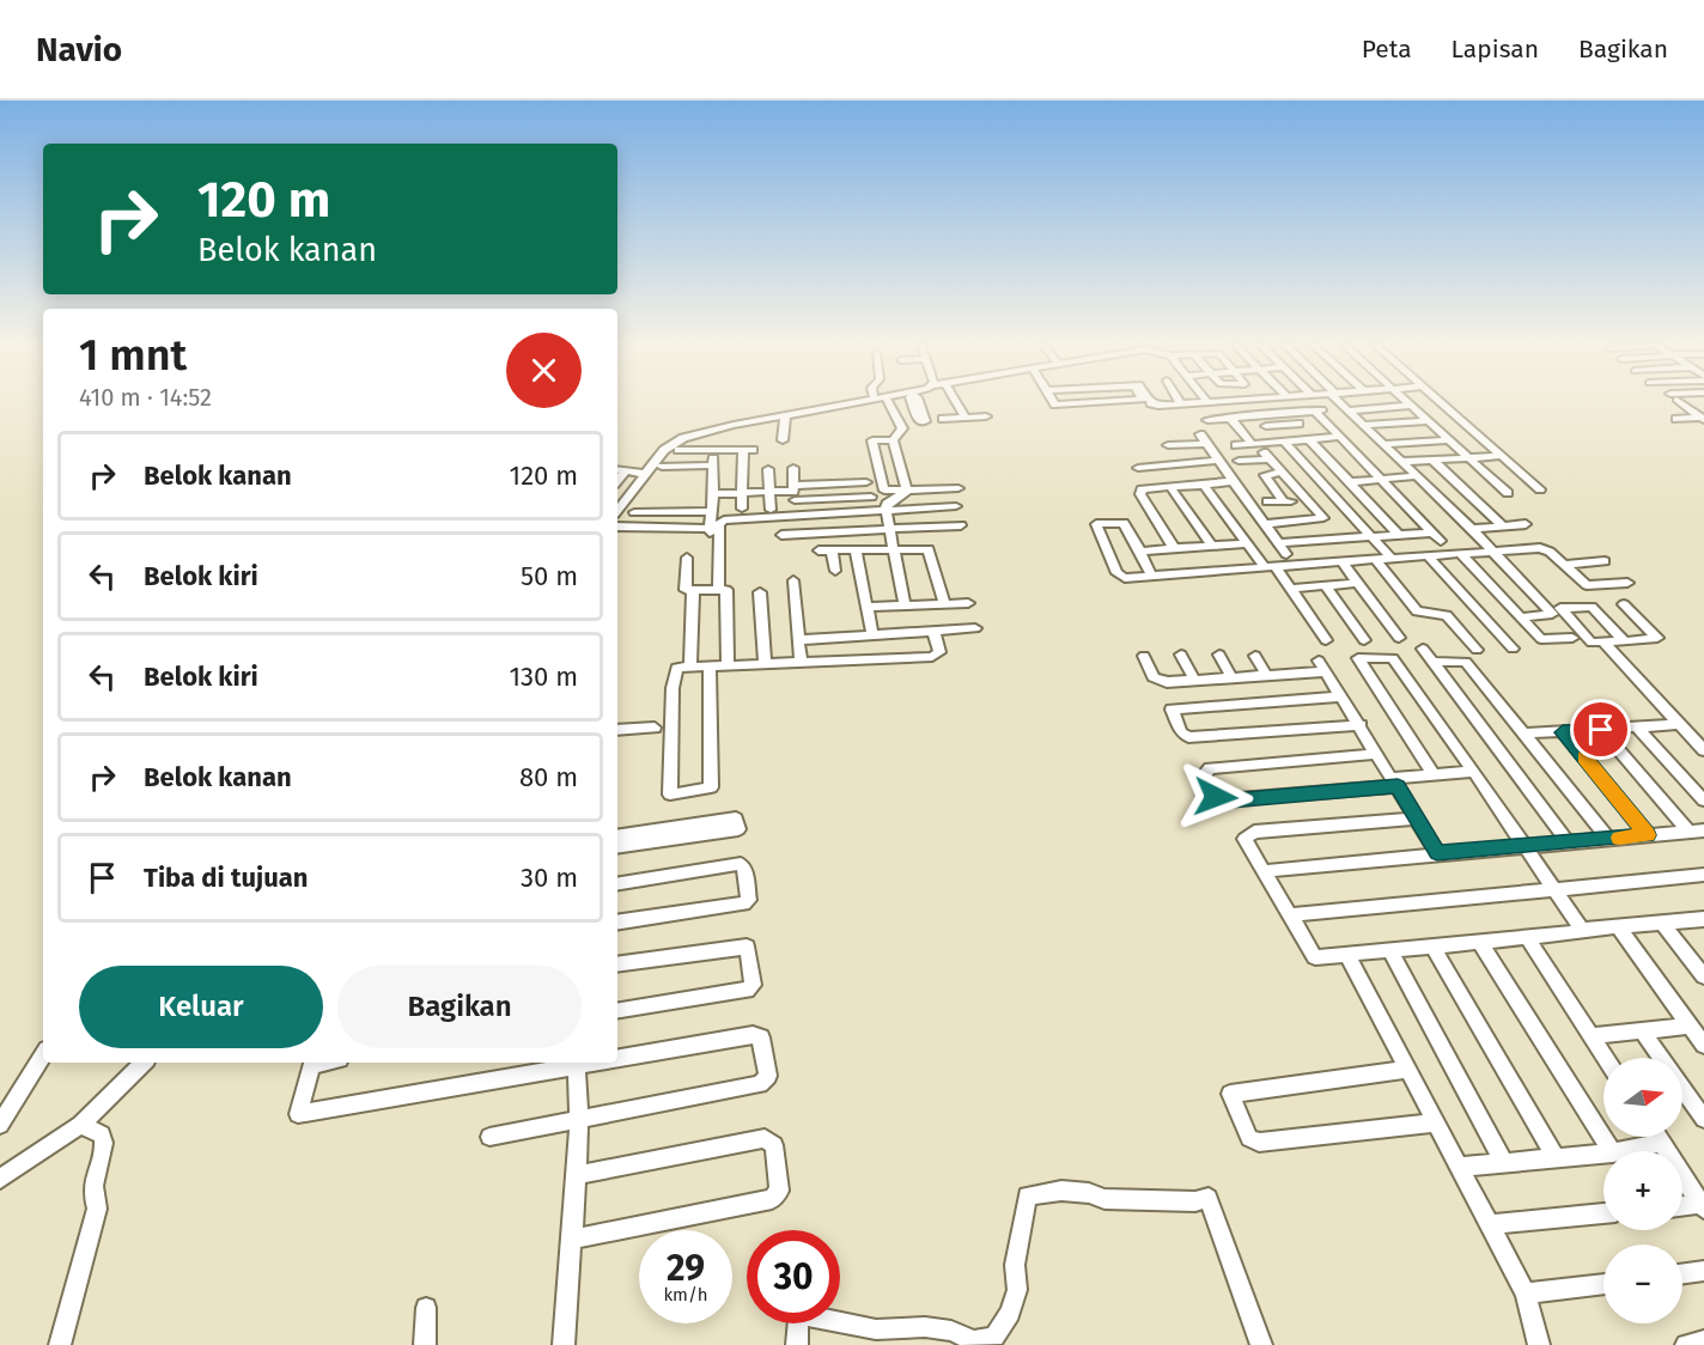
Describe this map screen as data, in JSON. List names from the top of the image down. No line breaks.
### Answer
{"north":"right","page":{"header":"Navio","nav":["Peta","Lapisan","Bagikan"],"turn":["120 m","Belok kanan"],"heading":["1 mnt","410 m · 14:52"],"list":[{"name":"Belok kanan","value":"120 m"},{"name":"Belok kiri","value":"50 m"},{"name":"Belok kiri","value":"130 m"},{"name":"Belok kanan","value":"80 m"},{"name":"Tiba di tujuan","value":"30 m"}],"buttons":["Keluar","Bagikan"],"map_buttons":["+","−"],"speed":"29 km/h","limit":"30"}}
